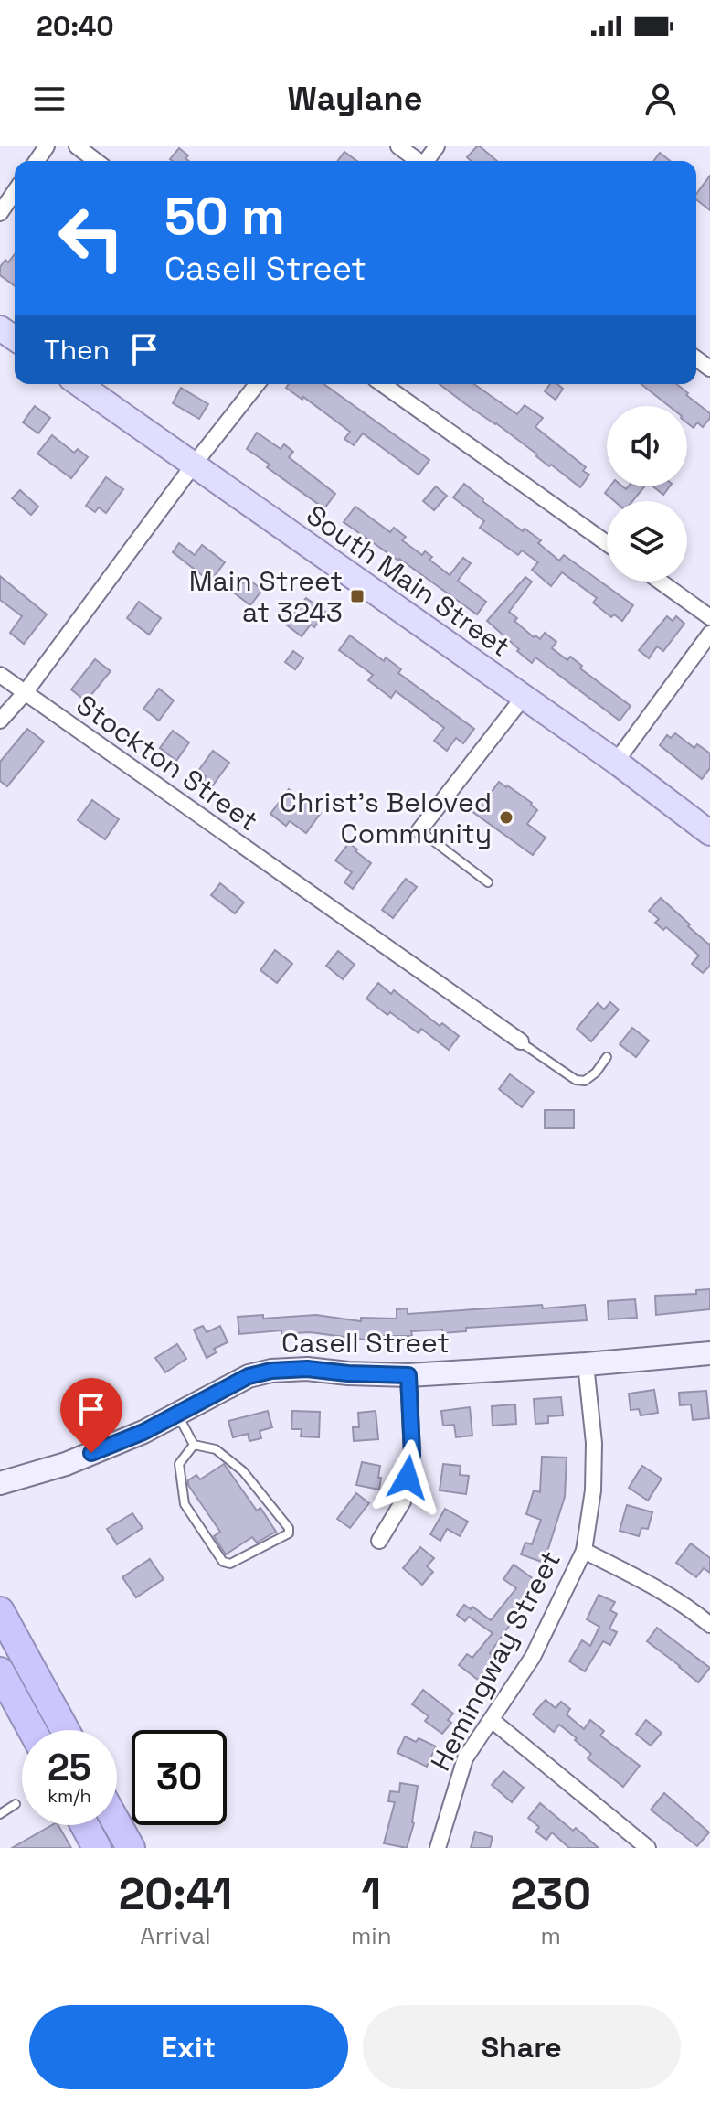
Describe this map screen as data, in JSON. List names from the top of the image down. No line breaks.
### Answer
{"streets":{"main road":["South Main Street"],"street":["Stockton Street","Casell Street","Hemingway Street"]},"crossings":[["Casell Street","Hemingway Street"]],"places":{"transit":["Main Street at 3243"],"other":["Christ's Beloved Community"]},"page":{"status":"20:40","header":"Waylane","turn":["50 m","Casell Street"],"then":"Then","speed":"25 km/h","limit":"30","eta":["20:41","Arrival","1","min","230","m"],"buttons":["Exit","Share"]}}
